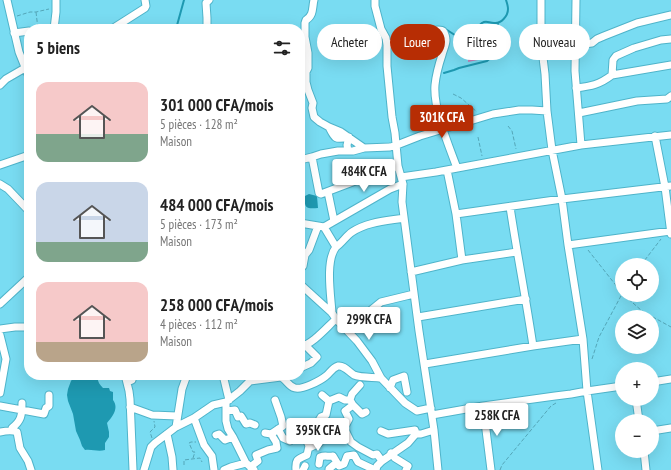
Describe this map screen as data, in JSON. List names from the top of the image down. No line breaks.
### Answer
{"page":{"chip":["Acheter","Louer","Filtres","Nouveau"],"heading":"5 biens","list":[{"name":"301 000 CFA/mois","note":"5 pièces · 128 m² · Maison"},{"name":"484 000 CFA/mois","note":"5 pièces · 173 m² · Maison"},{"name":"258 000 CFA/mois","note":"4 pièces · 112 m² · Maison"}],"price":["301K CFA","484K CFA","299K CFA","258K CFA","395K CFA"],"map_buttons":["+","−"]}}
